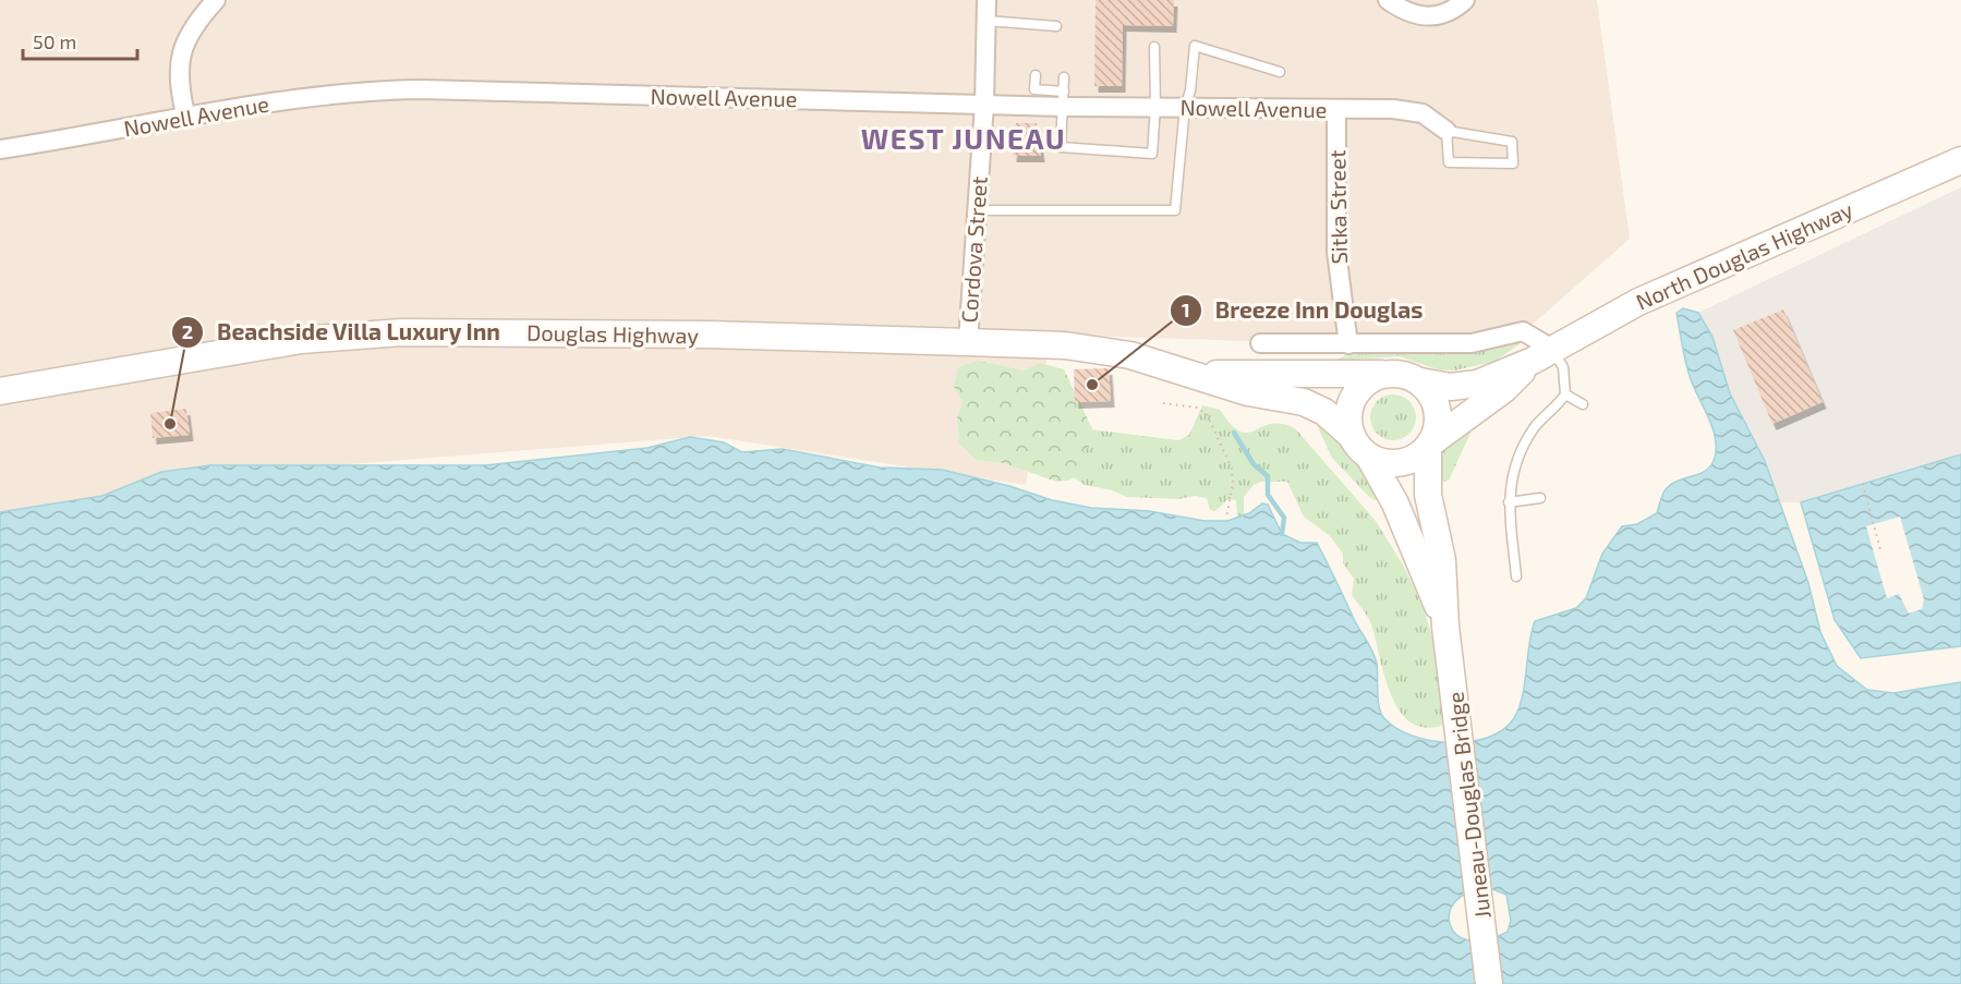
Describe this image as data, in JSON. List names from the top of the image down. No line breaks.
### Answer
{"streets":{"main road":["North Douglas Highway","Douglas Highway","Juneau-Douglas Bridge"],"street":["Nowell Avenue","Sitka Street","Cordova Street"]},"crossings":[["Nowell Avenue","Sitka Street"],["Nowell Avenue","Cordova Street"],["Cordova Street","Douglas Highway"]],"districts":["WEST JUNEAU"],"places":["Breeze Inn Douglas","Beachside Villa Luxury Inn"],"scale_bar":"50 m"}
